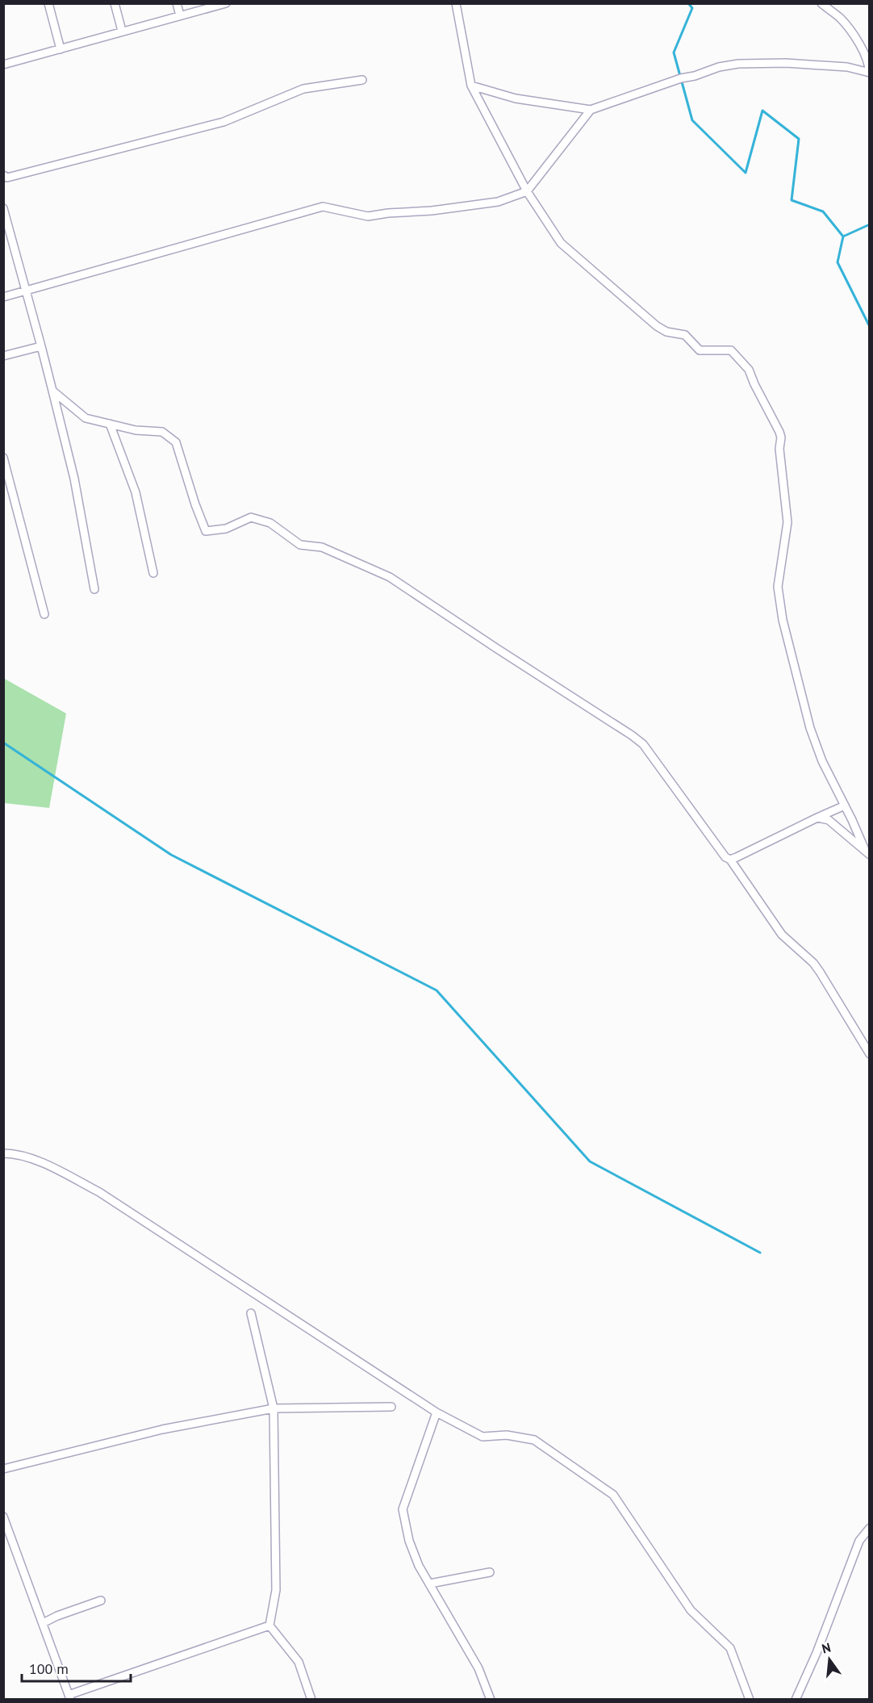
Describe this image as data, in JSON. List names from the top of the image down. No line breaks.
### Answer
{"scale_bar":"100 m","north":"top"}
